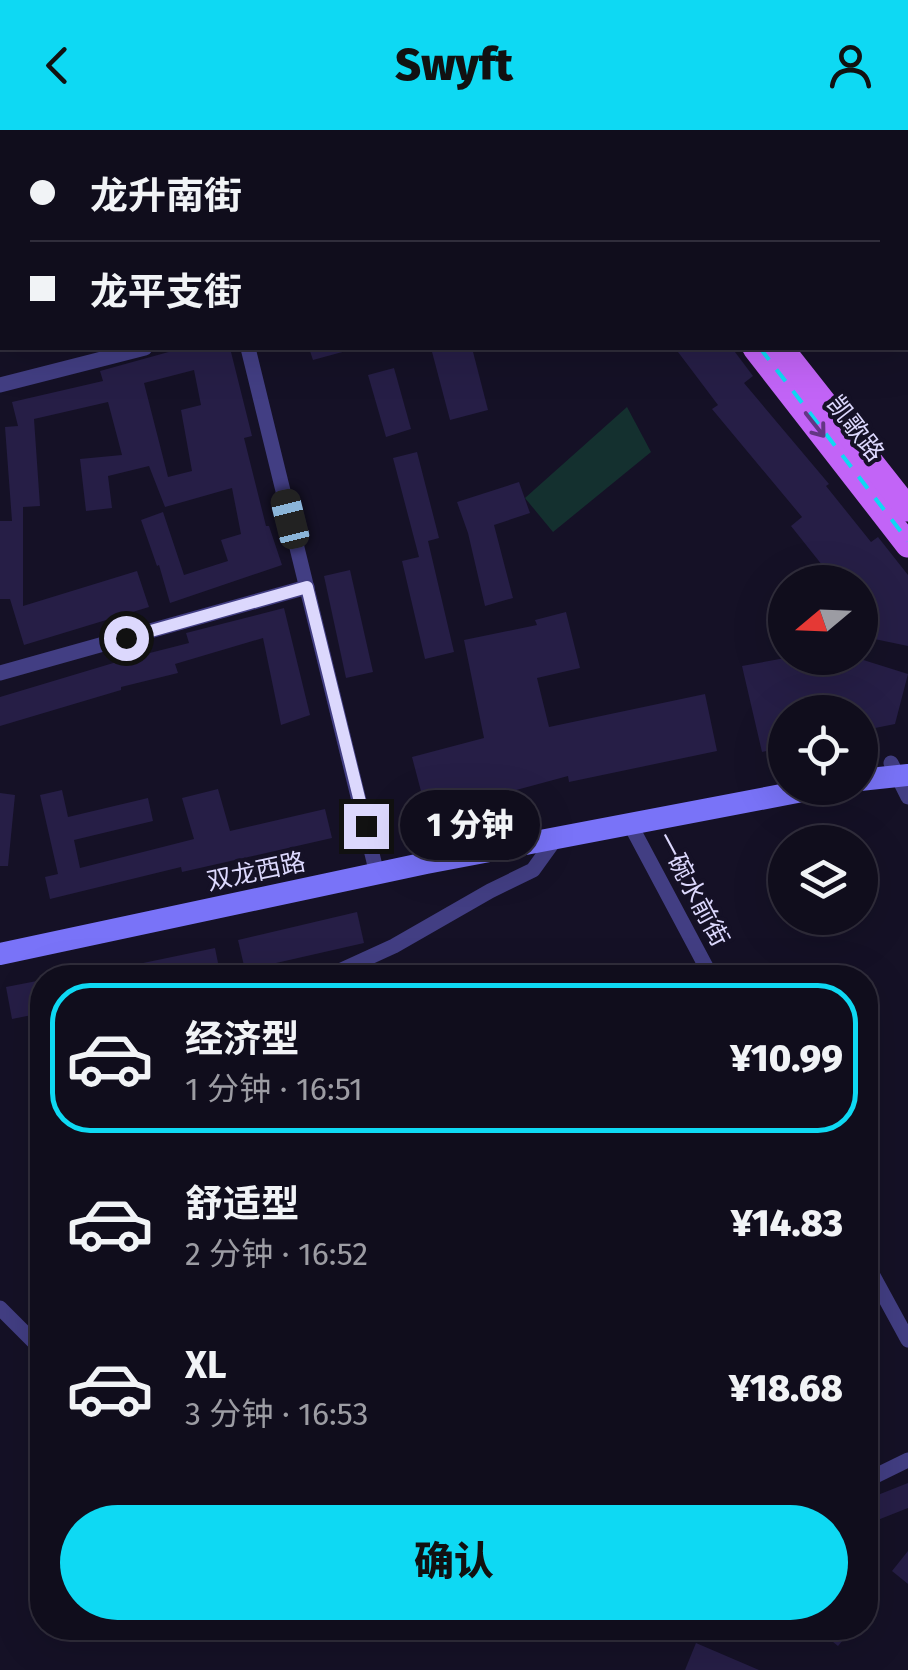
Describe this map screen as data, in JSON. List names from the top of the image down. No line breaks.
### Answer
{"streets":{"main road":["凯歌路","双龙西路"],"street":["一碗水前街"]},"crossings":[["双龙西路","一碗水前街"]],"north":"left","page":{"header":"Swyft","banner":["龙升南街","龙平支街"],"bubble":"1 分钟","list":[{"name":"经济型","note":"1 分钟 · 16:51","value":"¥10.99"},{"name":"舒适型","note":"2 分钟 · 16:52","value":"¥14.83"},{"name":"XL","note":"3 分钟 · 16:53","value":"¥18.68"}],"buttons":"确认"}}
